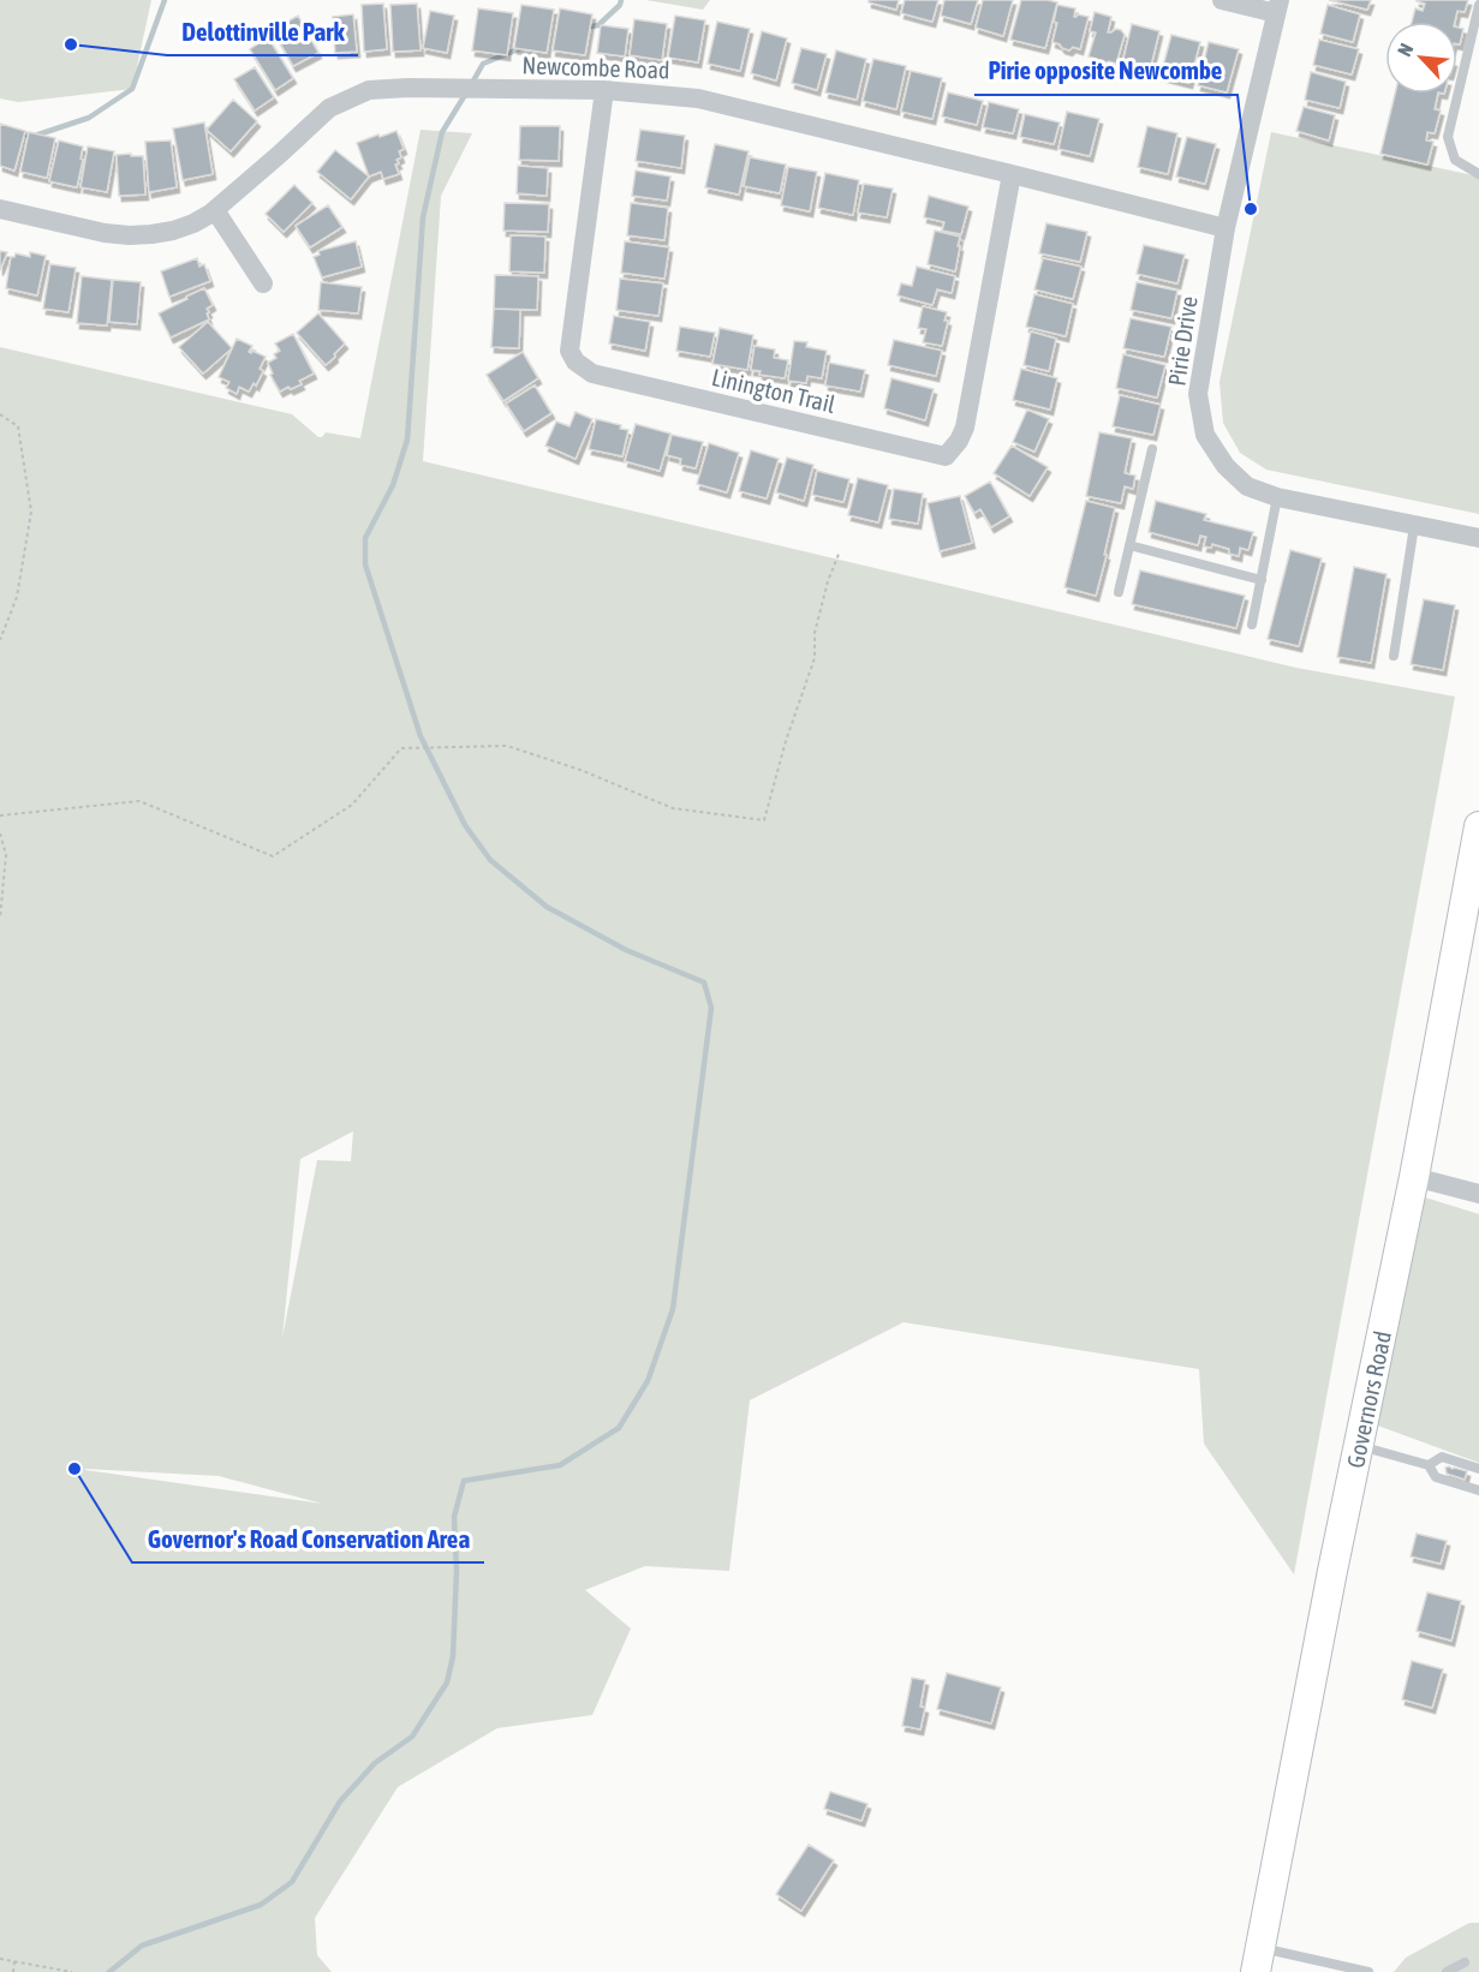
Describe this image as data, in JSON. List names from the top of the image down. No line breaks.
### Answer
{"streets":{"main road":["Governors Road"],"street":["Newcombe Road","Pirie Drive","Linington Trail"]},"crossings":[["Newcombe Road","Pirie Drive"],["Newcombe Road","Linington Trail"]],"places":["Delottinville Park","Pirie opposite Newcombe","Governor's Road Conservation Area"],"north":"top left"}
